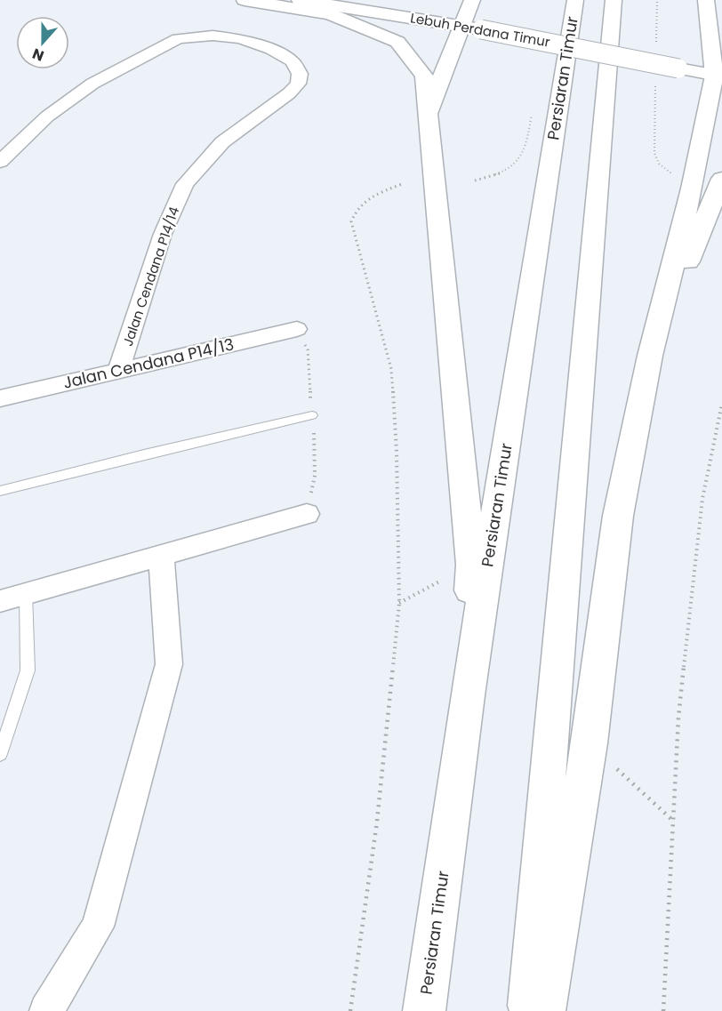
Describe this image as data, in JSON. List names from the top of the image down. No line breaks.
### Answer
{"streets":{"main road":["Lebuh Perdana Timur","Persiaran Timur"],"street":["Jalan Cendana P14/14","Jalan Cendana P14/13"]},"crossings":[["Jalan Cendana P14/14","Jalan Cendana P14/13"]],"north":"bottom"}
